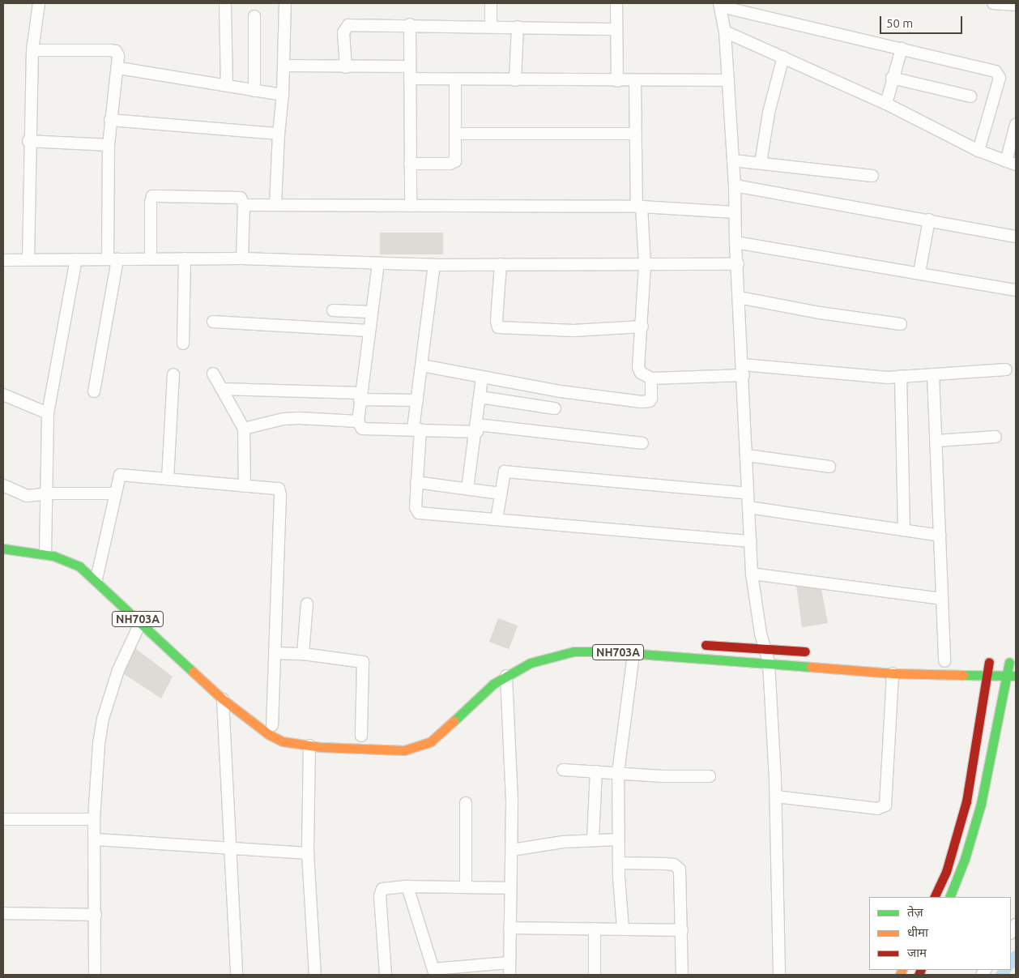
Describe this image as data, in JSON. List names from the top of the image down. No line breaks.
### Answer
{"streets":{"main road":["NH703A"]},"legend":["तेज़","धीमा","जाम"],"scale_bar":"50 m"}
